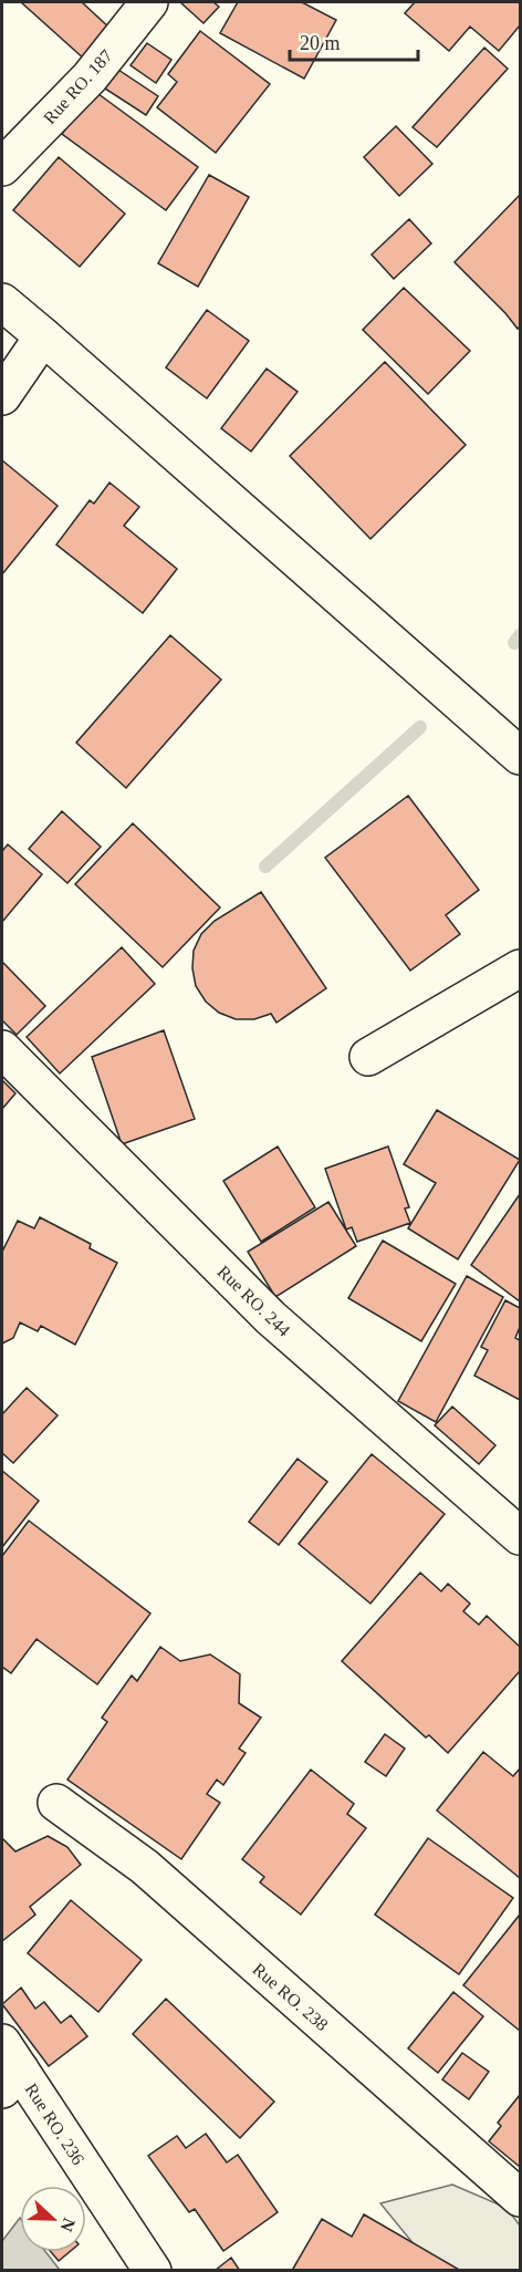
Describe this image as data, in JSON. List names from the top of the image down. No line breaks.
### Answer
{"streets":{"street":["Rue RO. 187","Rue RO. 244","Rue RO. 238","Rue RO. 236"]},"scale_bar":"20 m","north":"right"}
